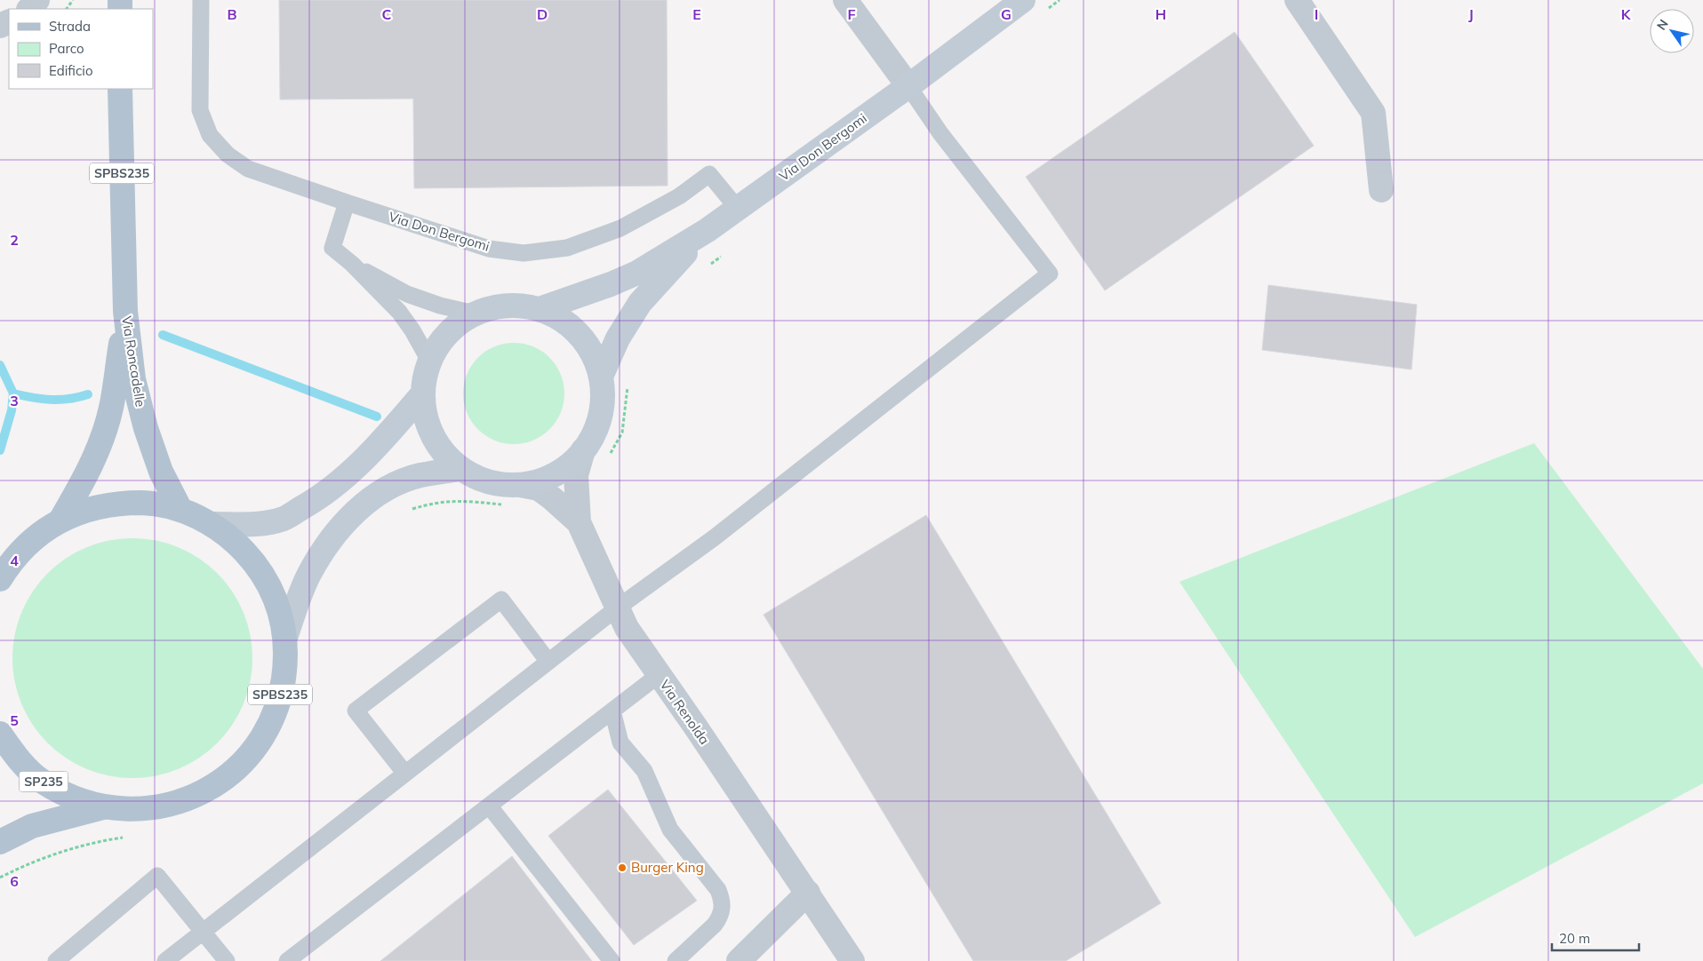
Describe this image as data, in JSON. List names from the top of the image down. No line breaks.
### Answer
{"streets":{"main road":["SPBS235","Via Roncadelle","SP235"],"street":["Via Don Bergomi","Via Renolda"]},"crossings":[["Via Don Bergomi","Via Renolda"],["SPBS235","Via Roncadelle"],["SPBS235","SP235"]],"places":["Burger King"],"legend":["Strada","Parco","Edificio"],"scale_bar":"20 m","north":"top left","grid":{"columns":["B","C","D","E","F","G","H","I","J","K"],"rows":["2","3","4","5","6"]}}
